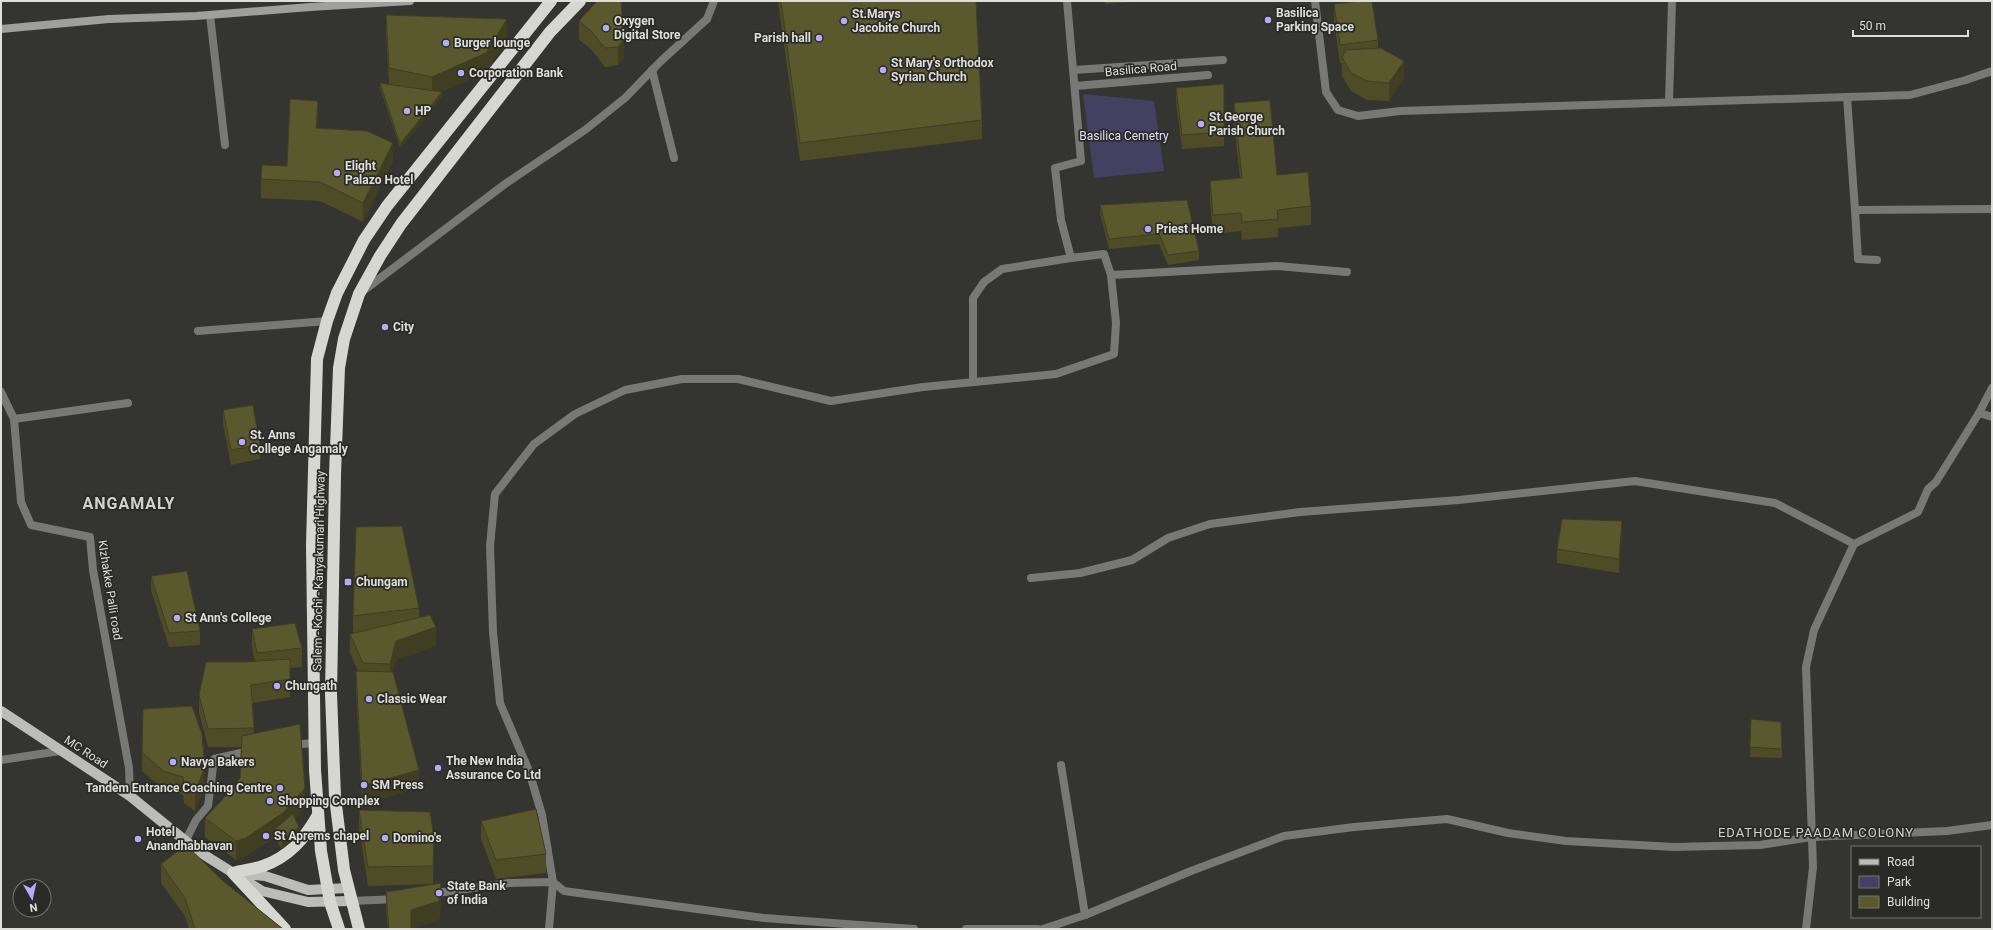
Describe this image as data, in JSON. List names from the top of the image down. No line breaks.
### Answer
{"streets":{"highway":["Salem - Kochi - Kanyakumari Highway"],"main road":["MC Road"],"street":["Basilica Road","KIzhakke Palli road"]},"crossings":[["Salem - Kochi - Kanyakumari Highway","MC Road"],["KIzhakke Palli road","MC Road"]],"districts":["ANGAMALY","EDATHODE PAADAM COLONY"],"parks":["Basilica Cemetry"],"places":{"other":["Basilica Parking Space","St.Marys Jacobite Church","Oxygen Digital Store","Parish hall","Burger lounge","St Mary's Orthodox Syrian Church","Corporation Bank","HP","St.George Parish Church","Elight Palazo Hotel","Priest Home","City","St. Anns College Angamaly","St Ann's College","Chungath","Classic Wear","Navya Bakers","The New India Assurance Co Ltd","SM Press","Tandem Entrance Coaching Centre","Shopping Complex","St Aprems chapel","Domino's","Hotel Anandhabhavan","State Bank of India"],"transit":["Chungam"]},"legend":["Road","Park","Building"],"scale_bar":"50 m","north":"bottom"}
